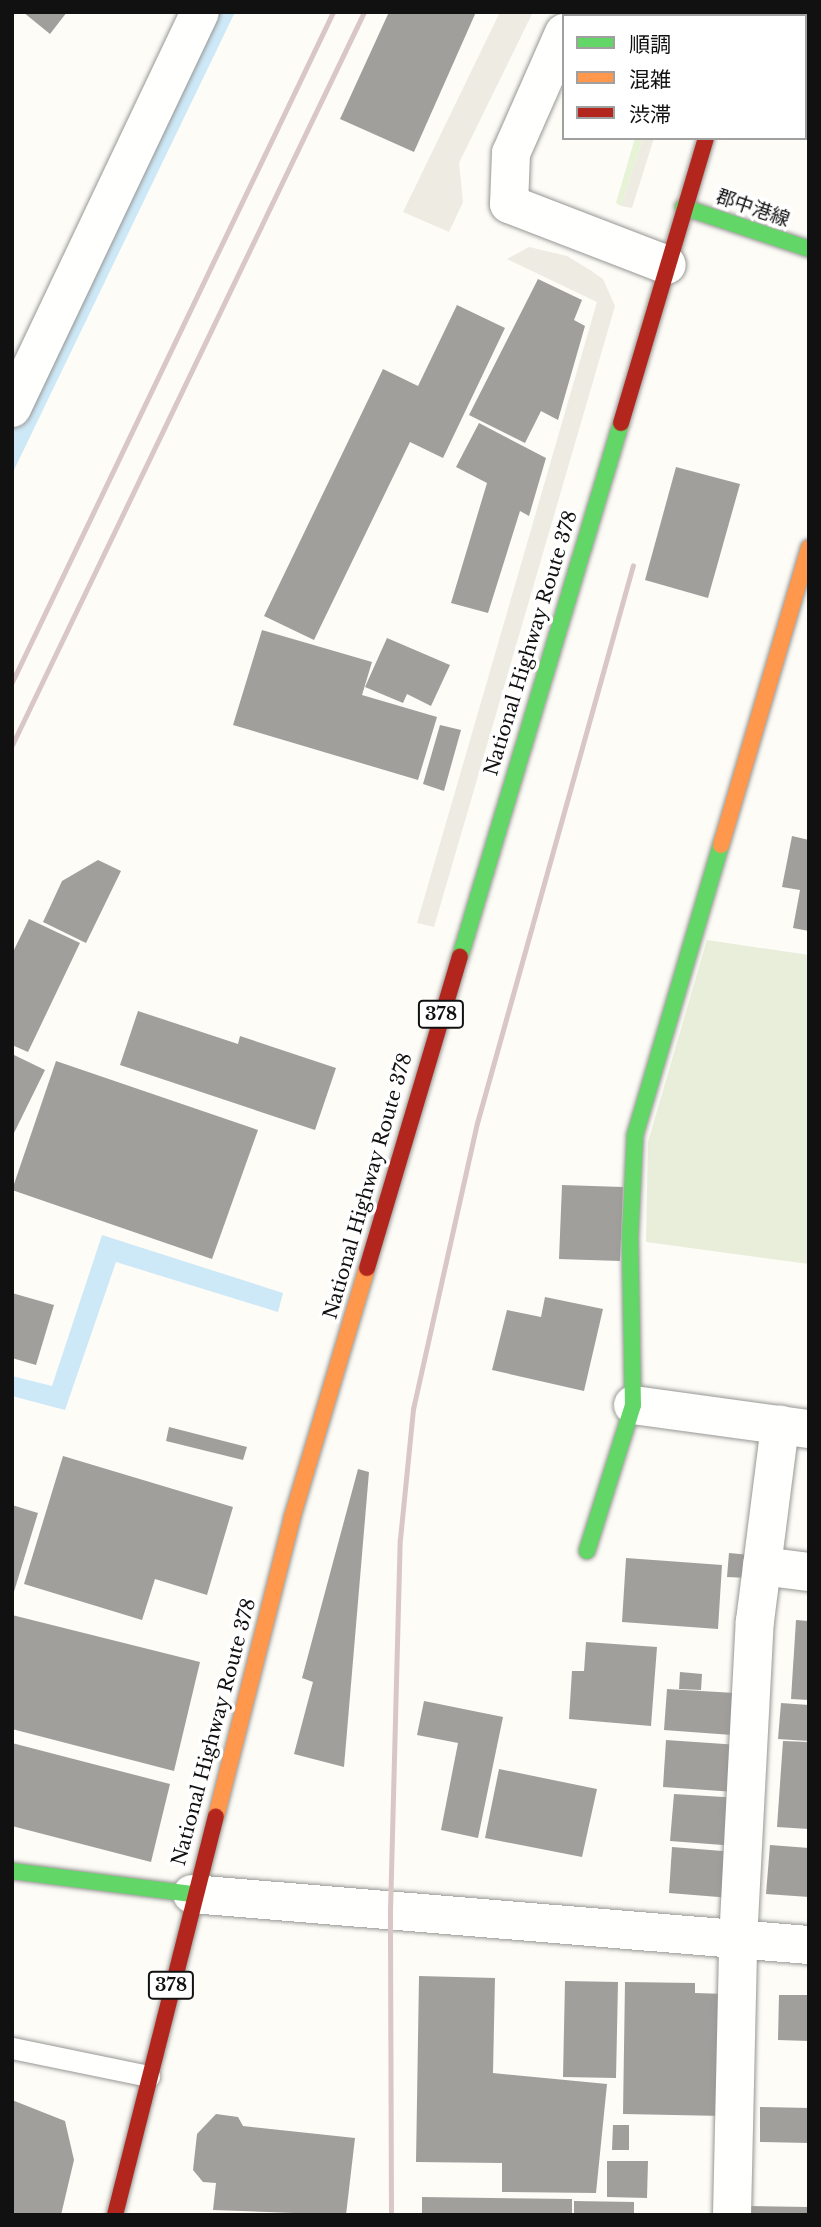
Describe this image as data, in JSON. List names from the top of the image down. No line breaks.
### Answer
{"streets":{"main road":["郡中港線","National Highway Route 378","378"]},"crossings":[["郡中港線","National Highway Route 378"]],"legend":["順調","混雑","渋滞"]}
